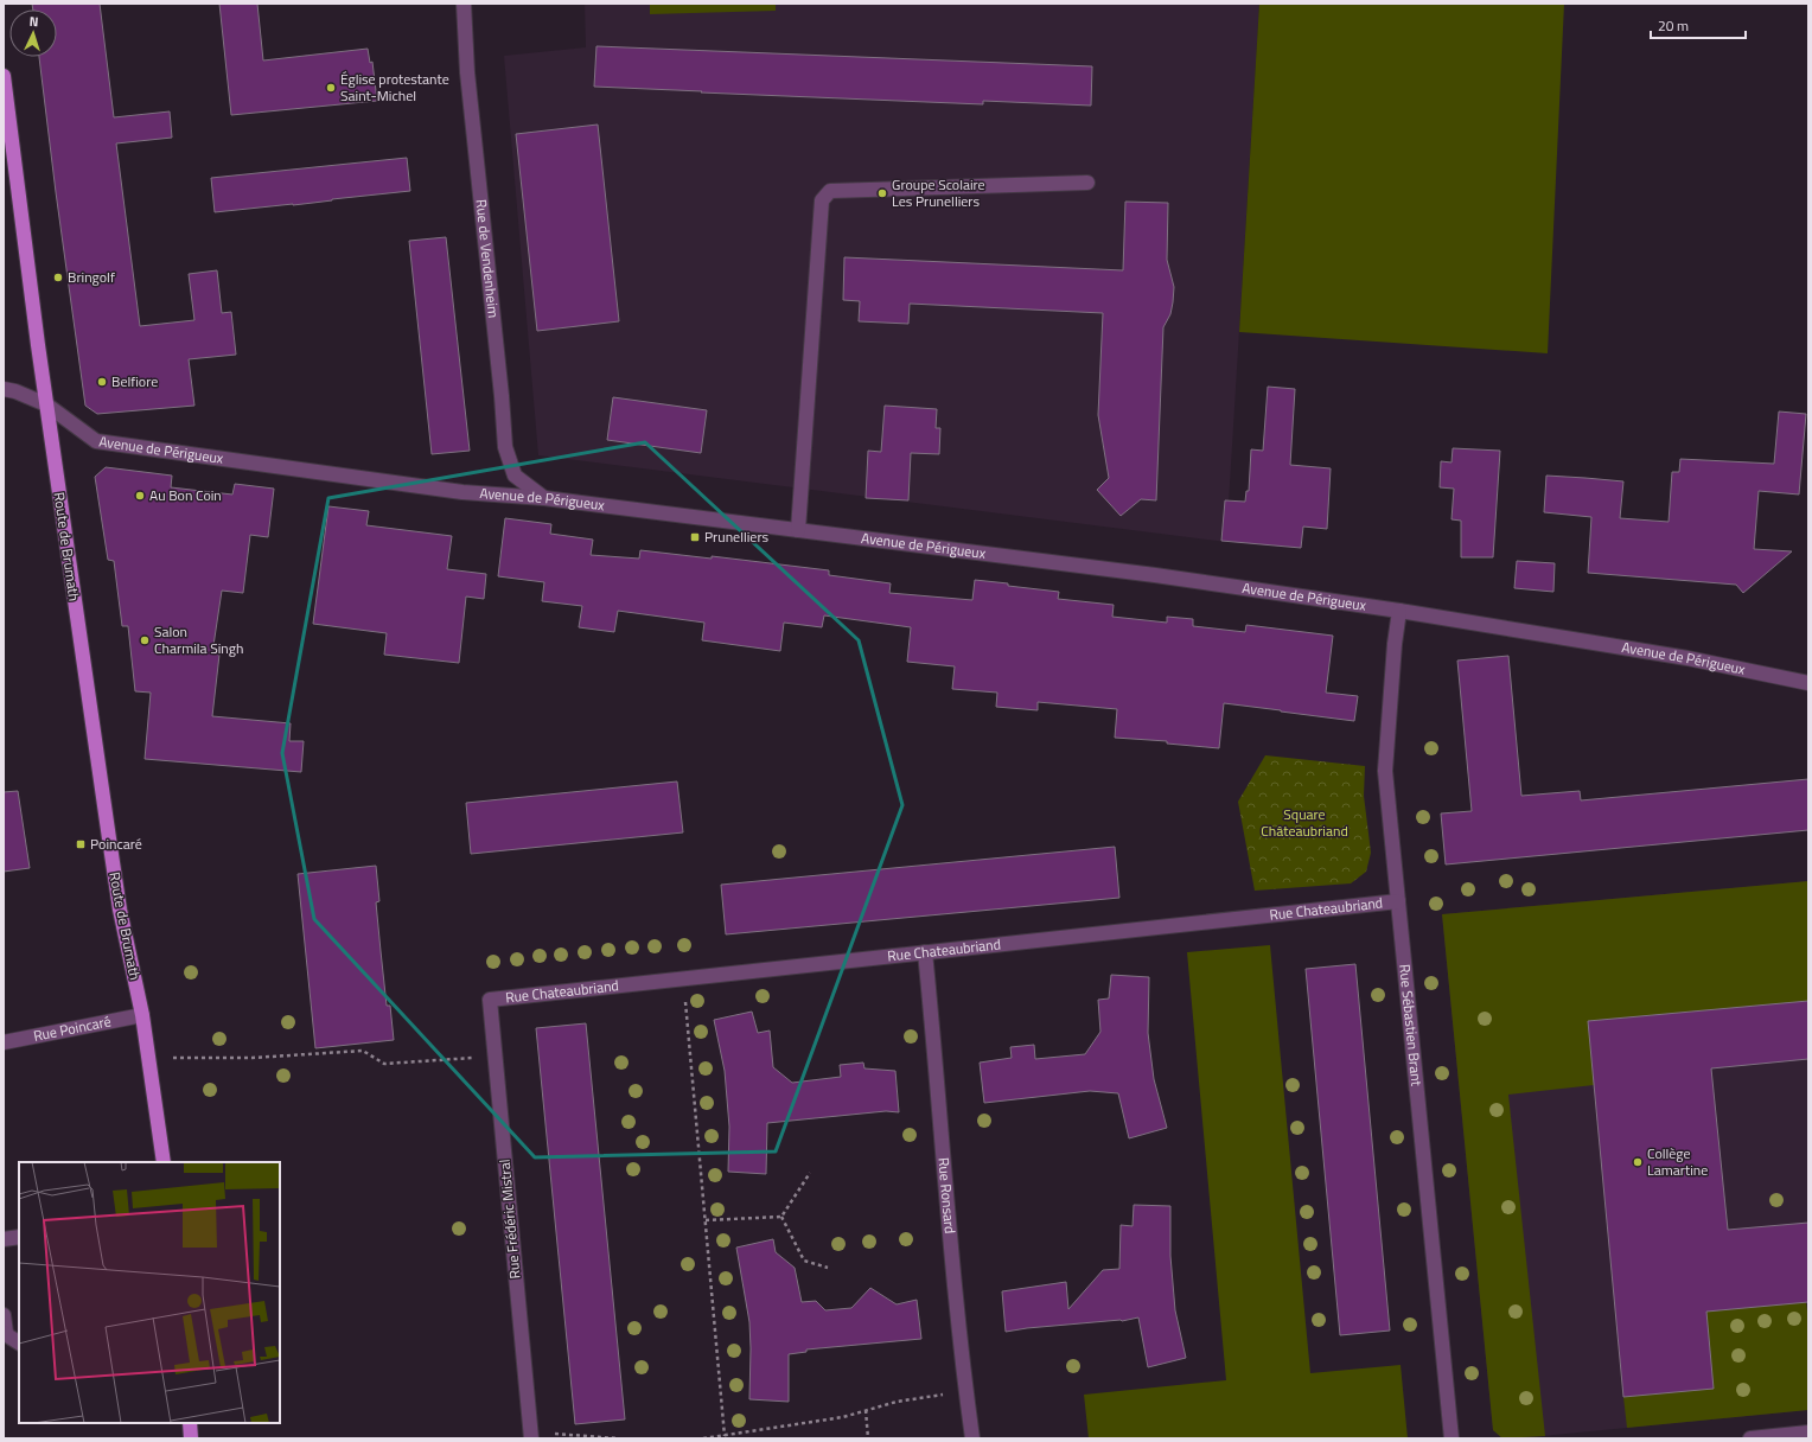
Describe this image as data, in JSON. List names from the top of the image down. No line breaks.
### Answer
{"streets":{"main road":["Route de Brumath"],"street":["Rue de Vendenheim","Avenue de Périgueux","Rue Chateaubriand","Rue Sébastien Brant","Rue Poincaré","Rue Ronsard","Rue Frédéric Mistral"]},"crossings":[["Rue de Vendenheim","Avenue de Périgueux"],["Avenue de Périgueux","Route de Brumath"],["Avenue de Périgueux","Rue Sébastien Brant"],["Route de Brumath","Rue Poincaré"],["Rue Chateaubriand","Rue Sébastien Brant"],["Rue Chateaubriand","Rue Ronsard"],["Rue Chateaubriand","Rue Frédéric Mistral"]],"parks":["Square Châteaubriand"],"places":{"other":["Église protestante Saint-Michel","Groupe Scolaire Les Prunelliers","Bringolf","Belfiore","Au Bon Coin","Salon Charmila Singh","Collège Lamartine"],"transit":["Prunelliers","Poincaré"]},"scale_bar":"20 m","north":"top"}
